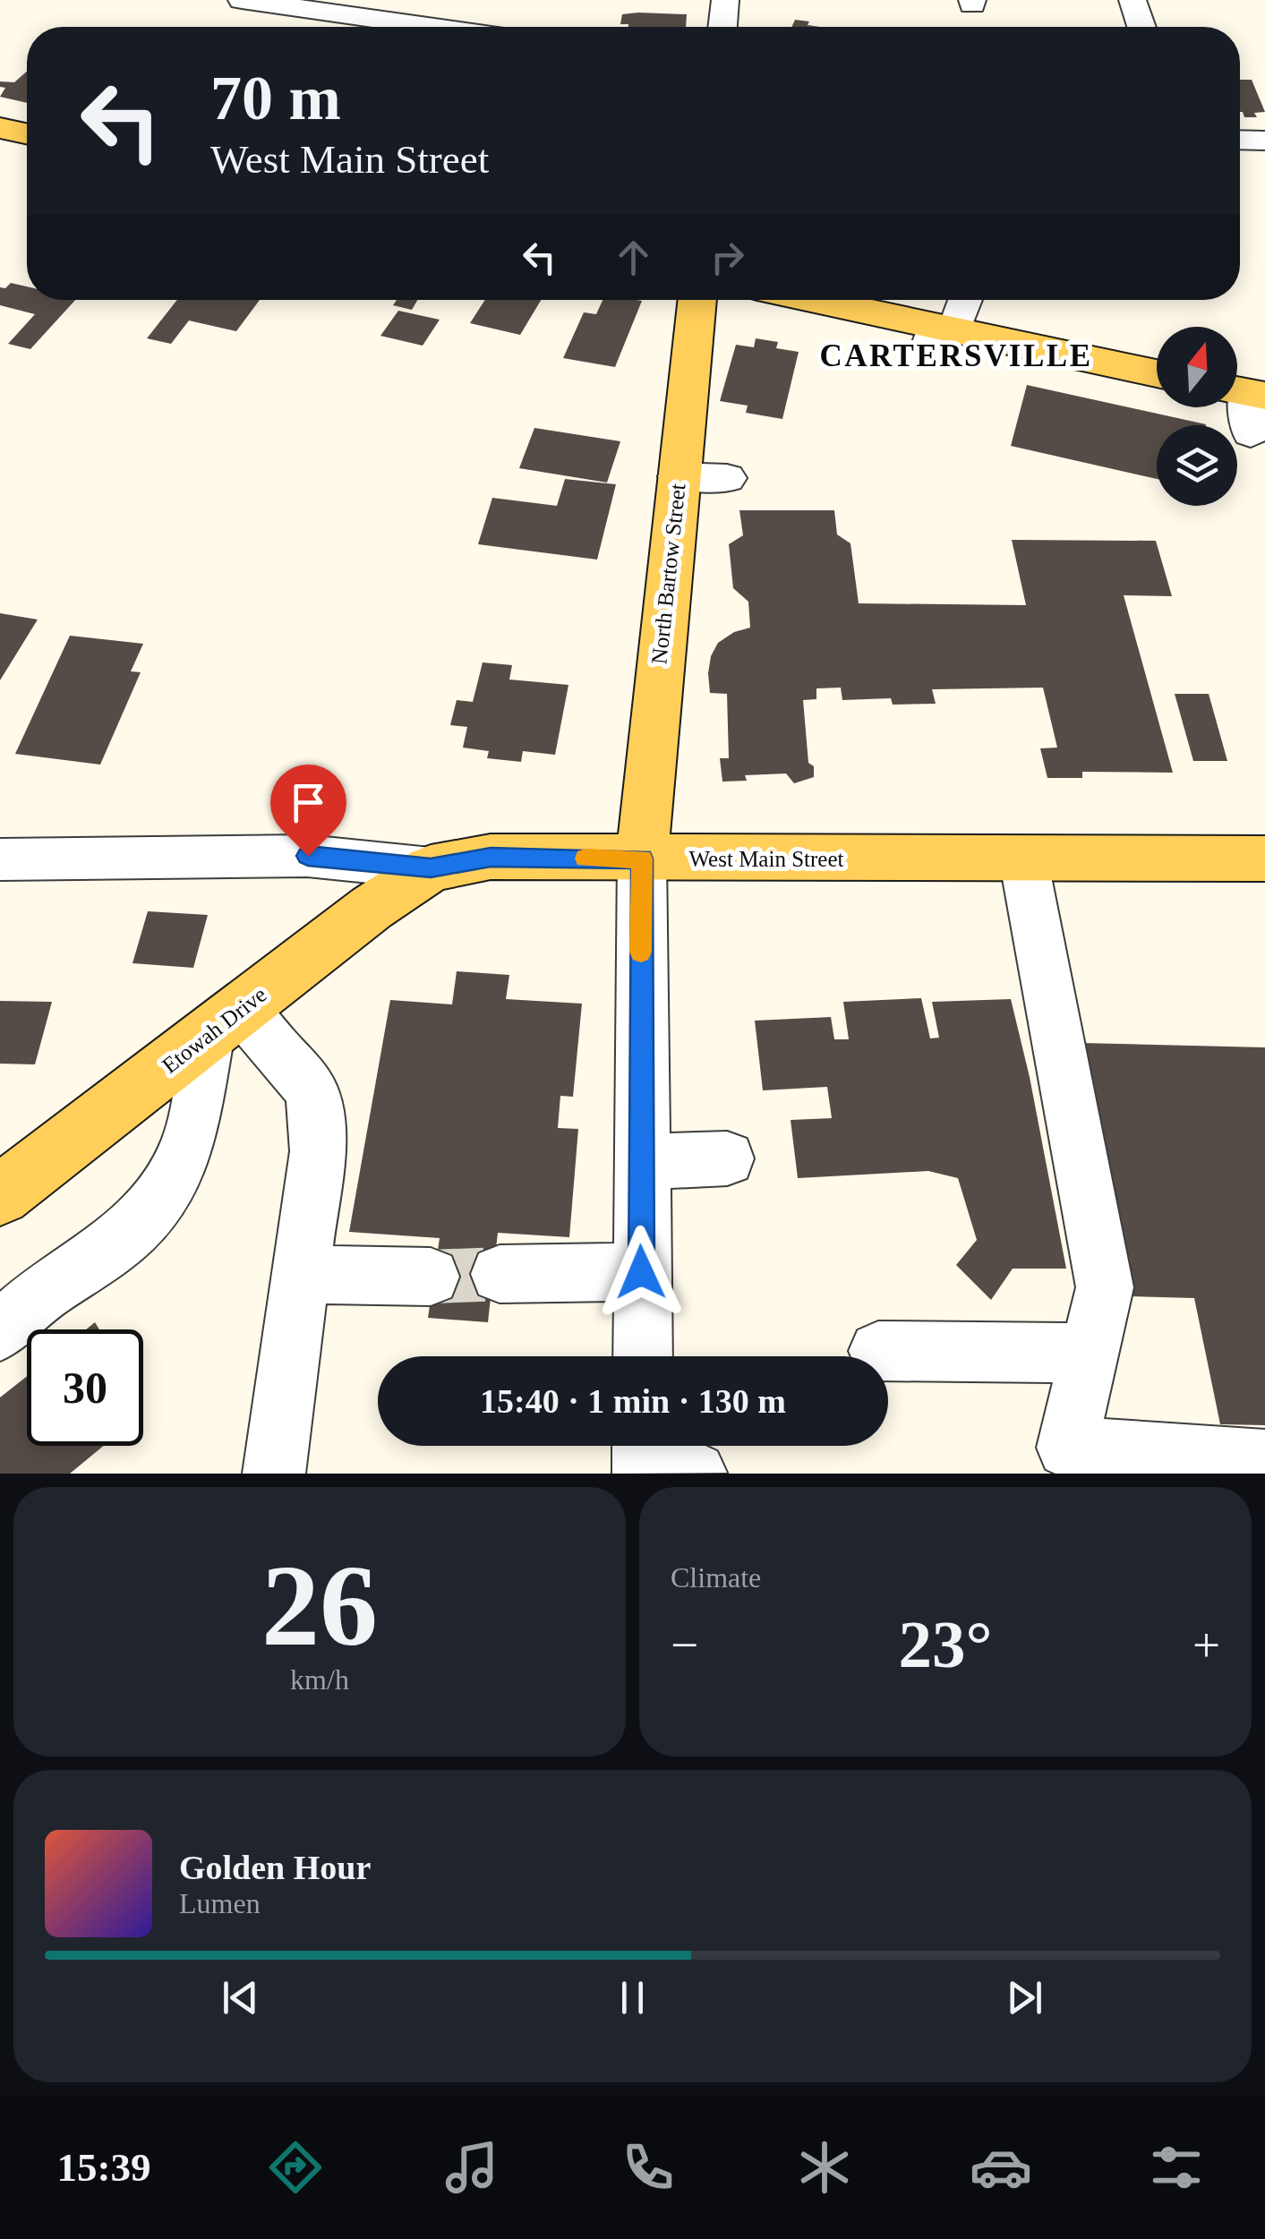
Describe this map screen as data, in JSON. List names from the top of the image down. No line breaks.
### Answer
{"streets":{"main road":["North Bartow Street","West Main Street","Etowah Drive"]},"crossings":[["North Bartow Street","West Main Street"],["West Main Street","Etowah Drive"]],"districts":["CARTERSVILLE"],"north":"top","page":{"turn":["70 m","West Main Street"],"limit":"30","trip":"15:40 · 1 min · 130 m","tile":[["26","km/h"],"Climate"],"heat":["−","23°","+"],"song":["Golden Hour","Lumen"],"tabs":"15:39"}}
